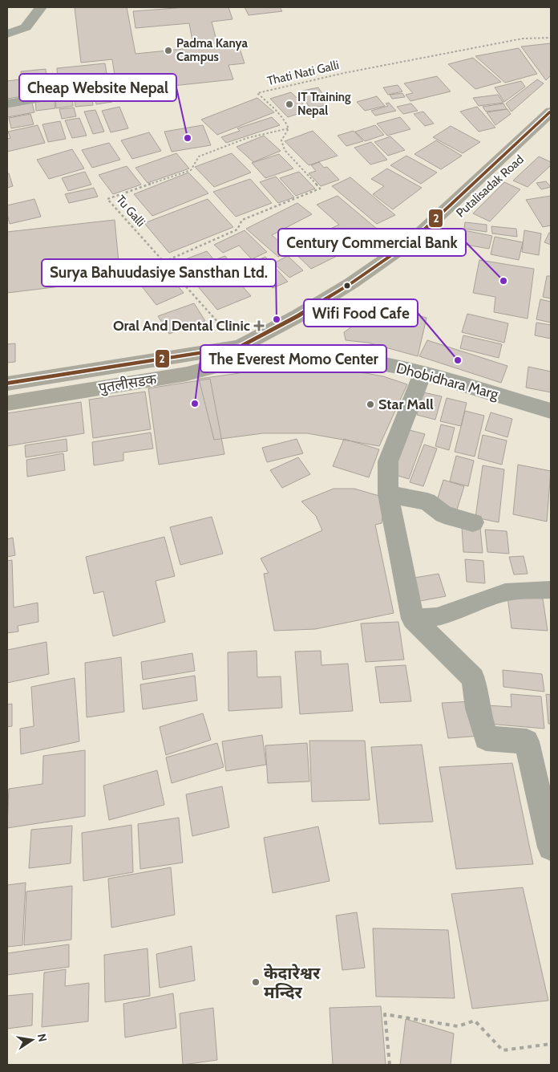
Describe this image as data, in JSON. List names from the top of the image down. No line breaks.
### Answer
{"streets":{"main road":["Putalisadak Road","पुतलीसडक"],"street":["Dhobidhara Marg"],"path":["Thati Nati Galli","Tu Galli"]},"crossings":[["Thati Nati Galli","Tu Galli"],["Putalisadak Road","Tu Galli"],["Putalisadak Road","Dhobidhara Marg"],["Putalisadak Road","पुतलीसडक"],["Tu Galli","Dhobidhara Marg"],["Tu Galli","पुतलीसडक"],["Dhobidhara Marg","पुतलीसडक"]],"places":{"other":["Padma Kanya Campus","IT Training Nepal","Cheap Website Nepal","Century Commercial Bank","Surya Bahuudasiye Sansthan Ltd.","Wifi Food Cafe","The Everest Momo Center","Star Mall","केदारेश्वर मन्दिर"],"health":["Oral And Dental Clinic"]},"lines":["transit line 2"],"north":"right"}
